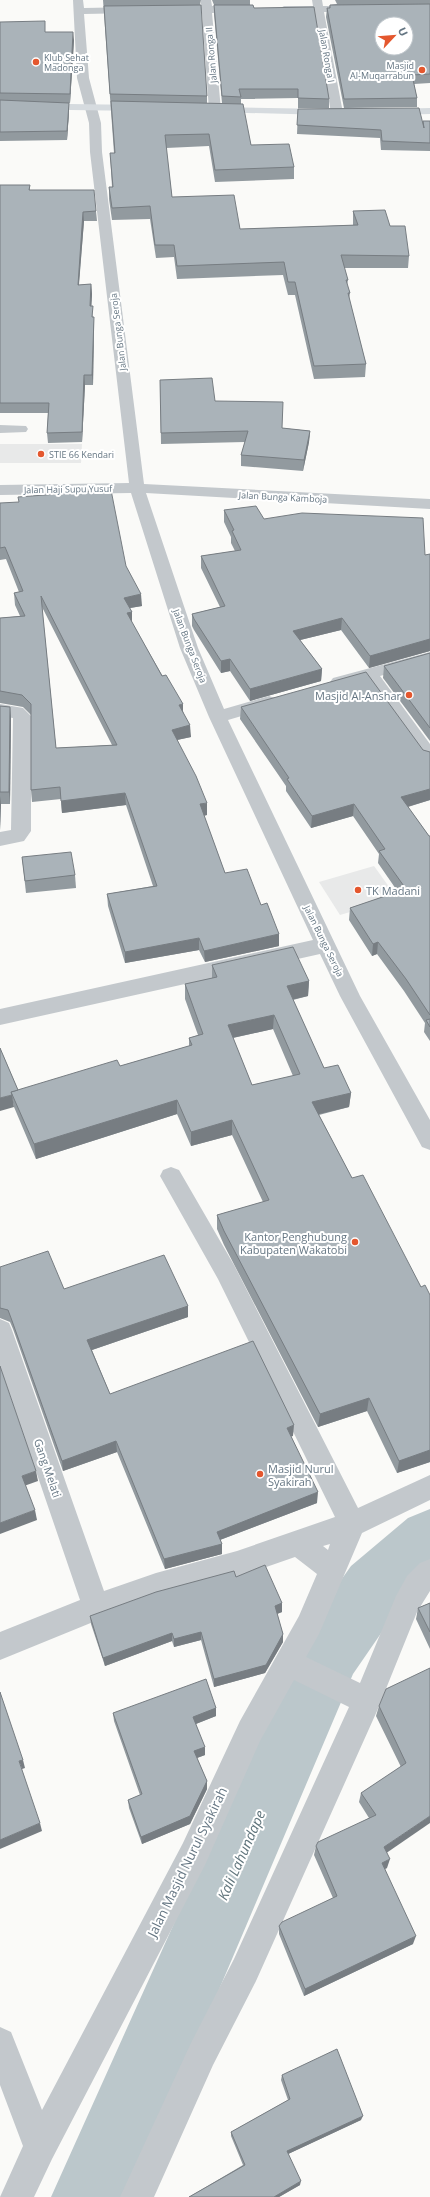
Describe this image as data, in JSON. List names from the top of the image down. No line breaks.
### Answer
{"streets":{"street":["Jalan Ronga II","Jalan Ronga I","Jalan Bunga Seroja","Jalan Haji Supu Yusuf","Jalan Bunga Kamboja","Gang Melati","Jalan Masjid Nurul Syakirah"]},"crossings":[["Jalan Bunga Seroja","Jalan Haji Supu Yusuf"],["Jalan Bunga Seroja","Jalan Bunga Kamboja"],["Jalan Haji Supu Yusuf","Jalan Bunga Kamboja"]],"water":["Kali Lahundape"],"places":["Klub Sehat Madonga","Masjid Al-Muqarrabun","STIE 66 Kendari","Masjid Al-Anshar","TK Madani","Kantor Penghubung Kabupaten Wakatobi","Masjid Nurul Syakirah"],"north":"top right"}
